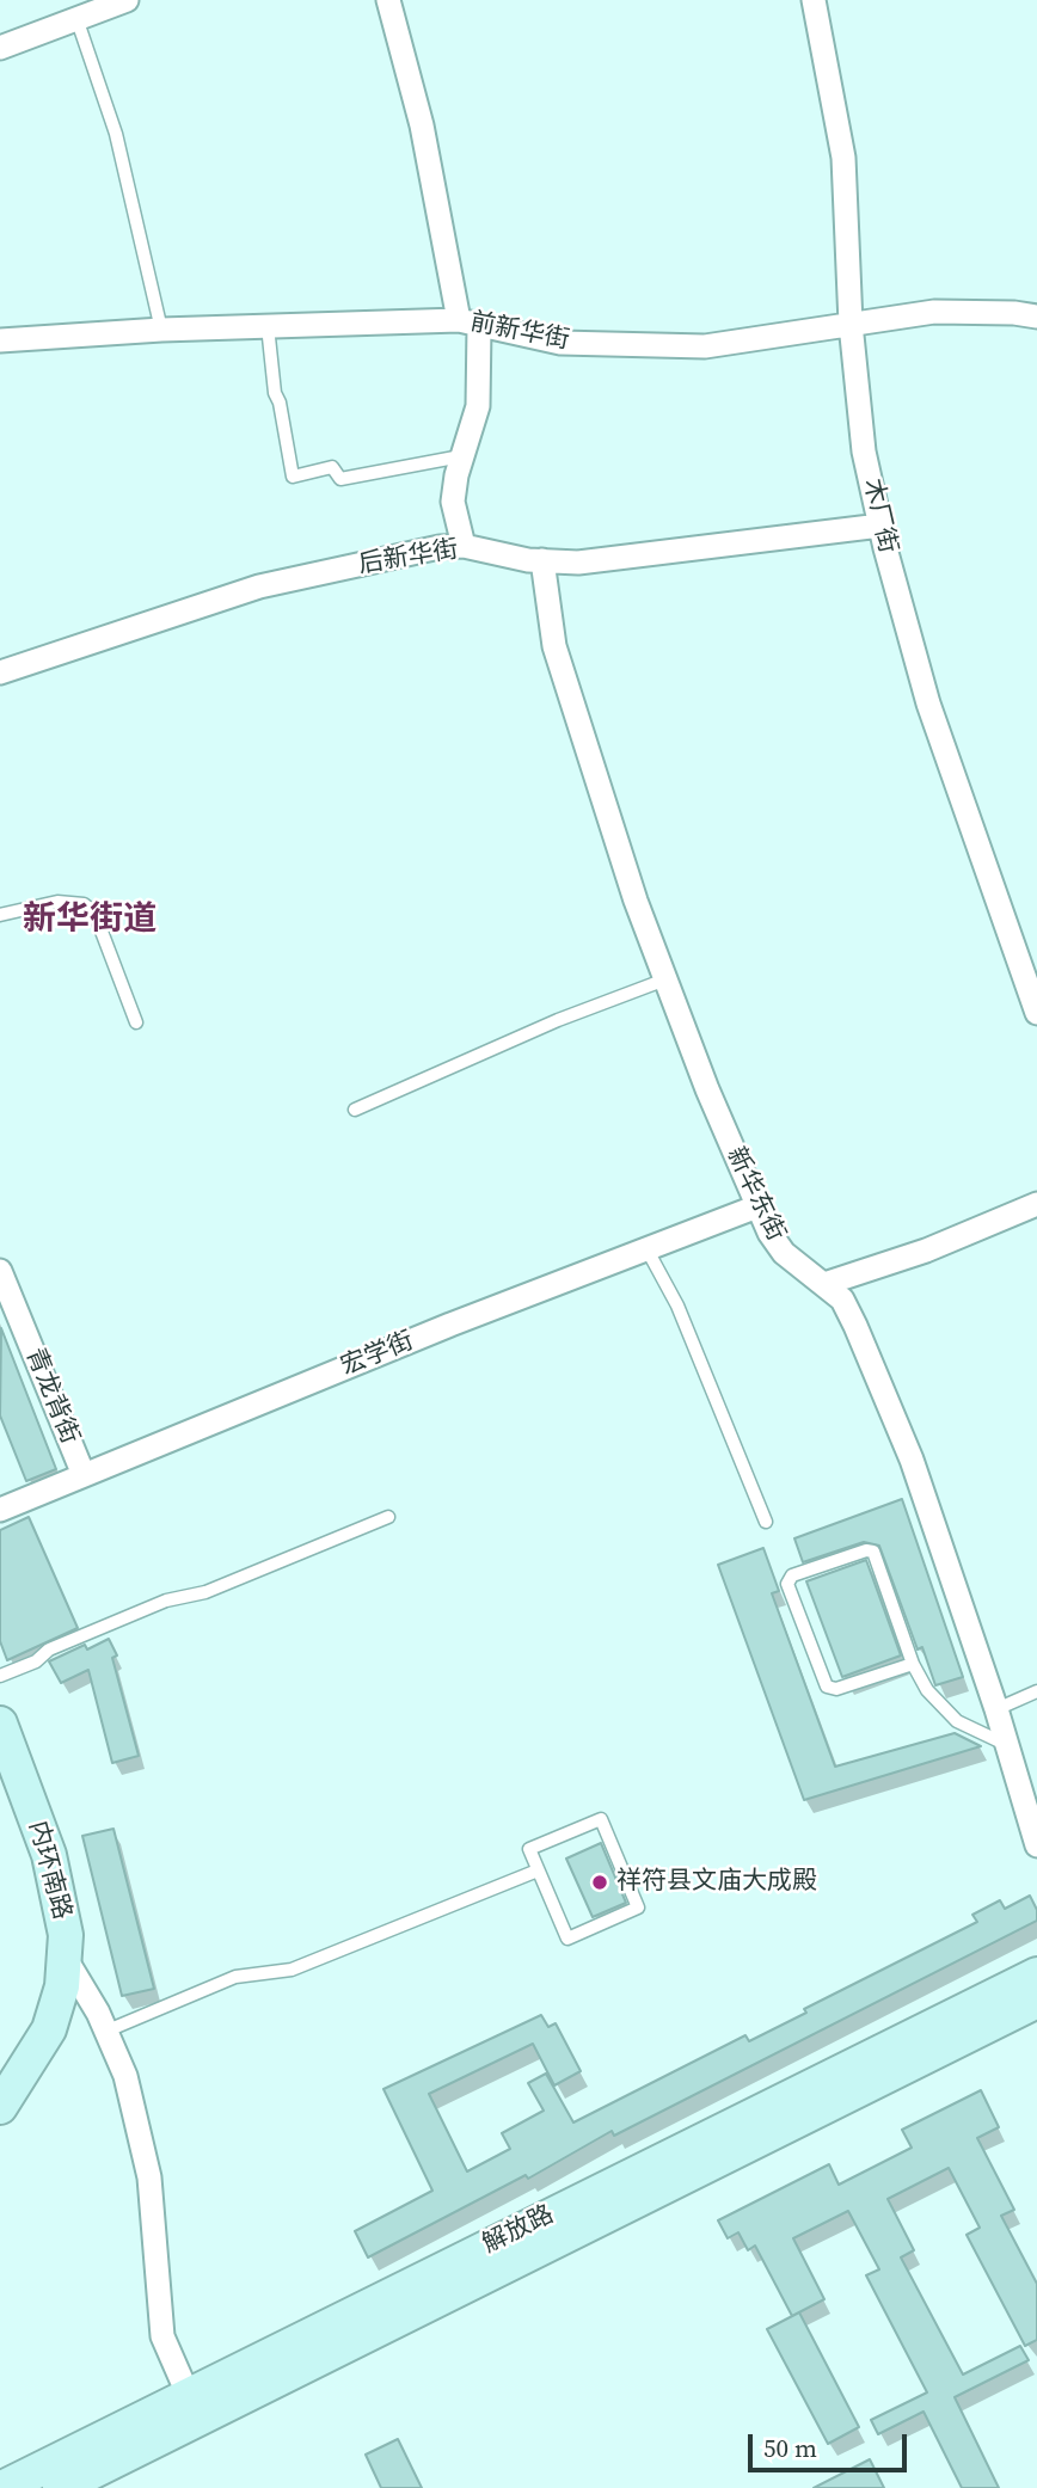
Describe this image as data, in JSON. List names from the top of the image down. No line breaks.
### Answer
{"streets":{"main road":["内环南路","解放路"],"street":["前新华街","木厂街","后新华街","新华东街","宏学街","青龙背街"]},"crossings":[["前新华街","木厂街"],["木厂街","后新华街"],["后新华街","新华东街"],["新华东街","宏学街"],["宏学街","青龙背街"]],"districts":["新华街道"],"places":["祥符县文庙大成殿"],"scale_bar":"50 m"}
